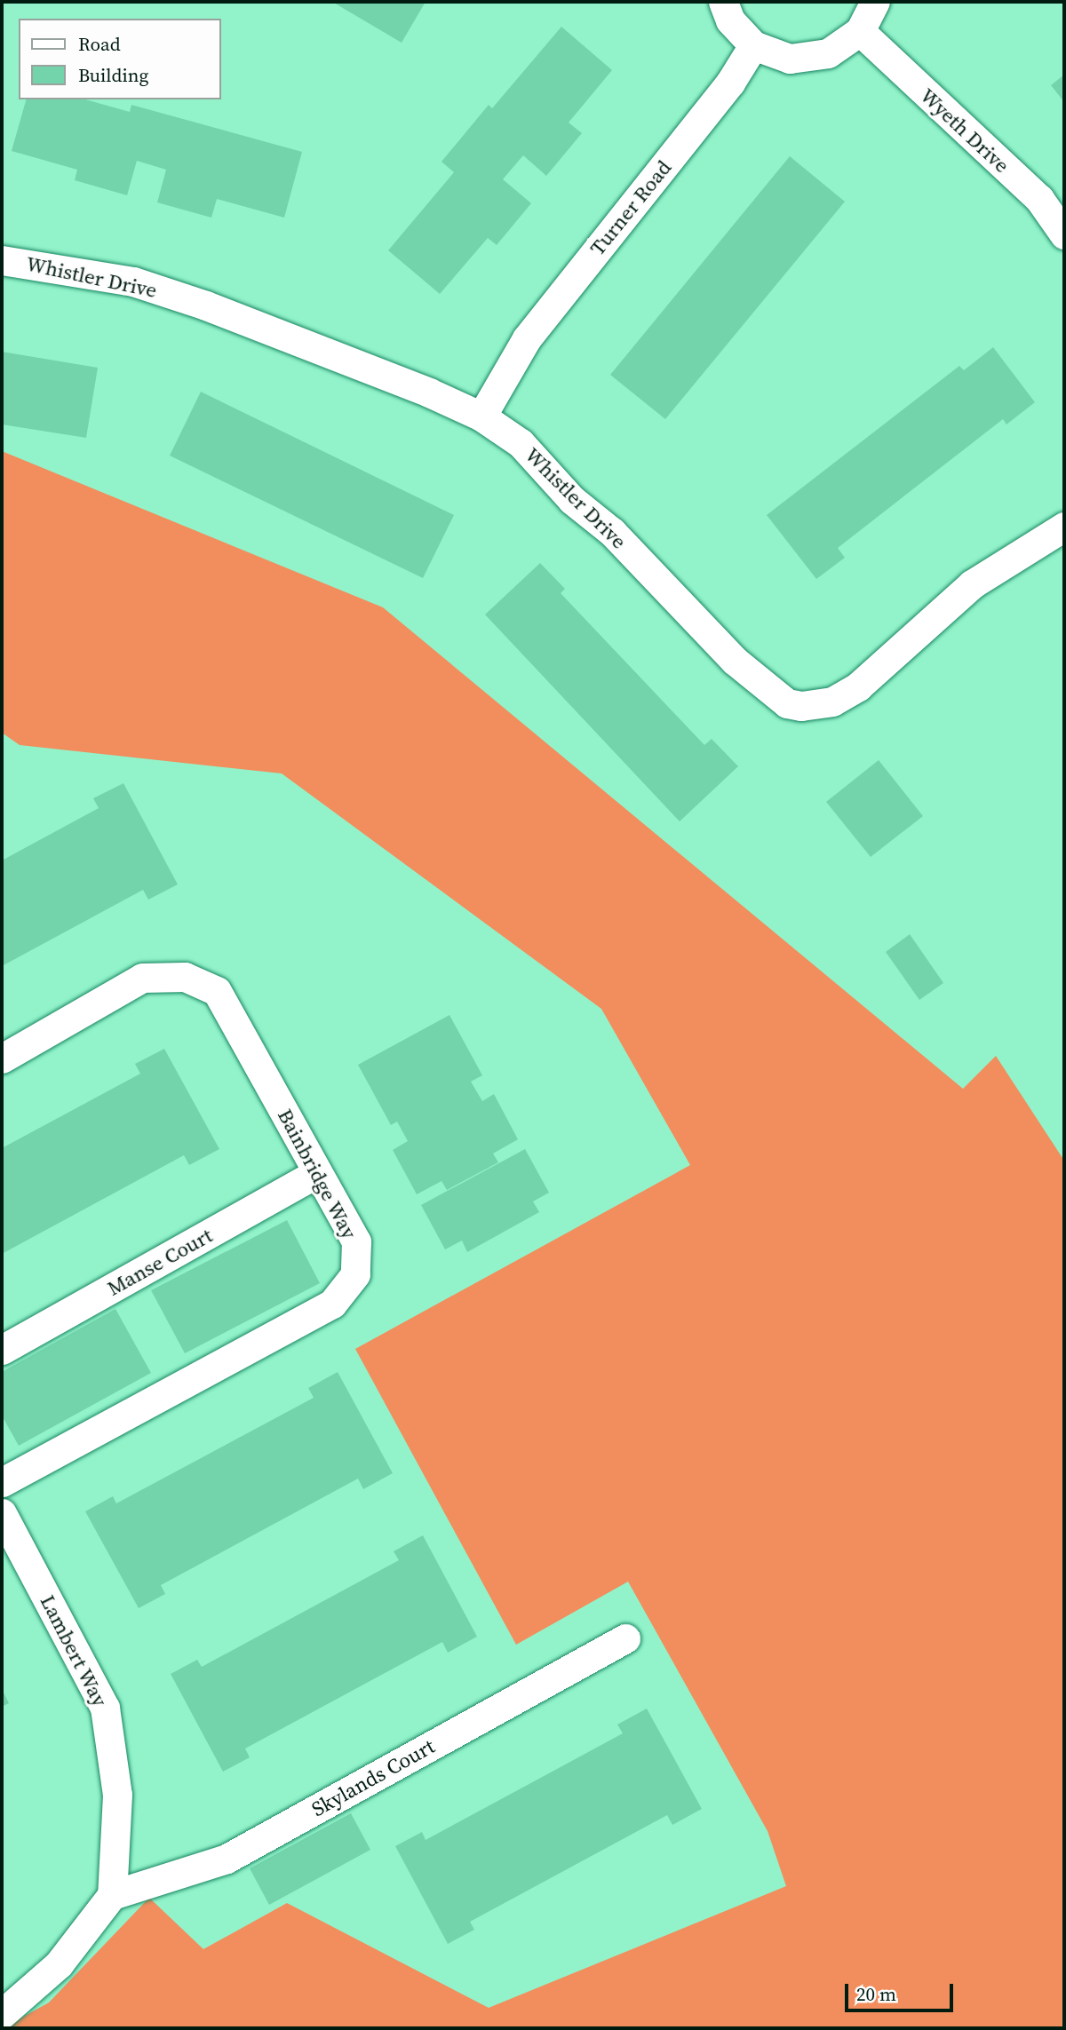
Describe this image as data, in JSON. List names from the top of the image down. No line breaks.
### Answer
{"streets":{"street":["Wyeth Drive","Turner Road","Whistler Drive","Bainbridge Way","Manse Court","Lambert Way","Skylands Court"]},"crossings":[["Turner Road","Whistler Drive"],["Bainbridge Way","Manse Court"],["Lambert Way","Skylands Court"]],"legend":["Road","Building"],"scale_bar":"20 m"}
